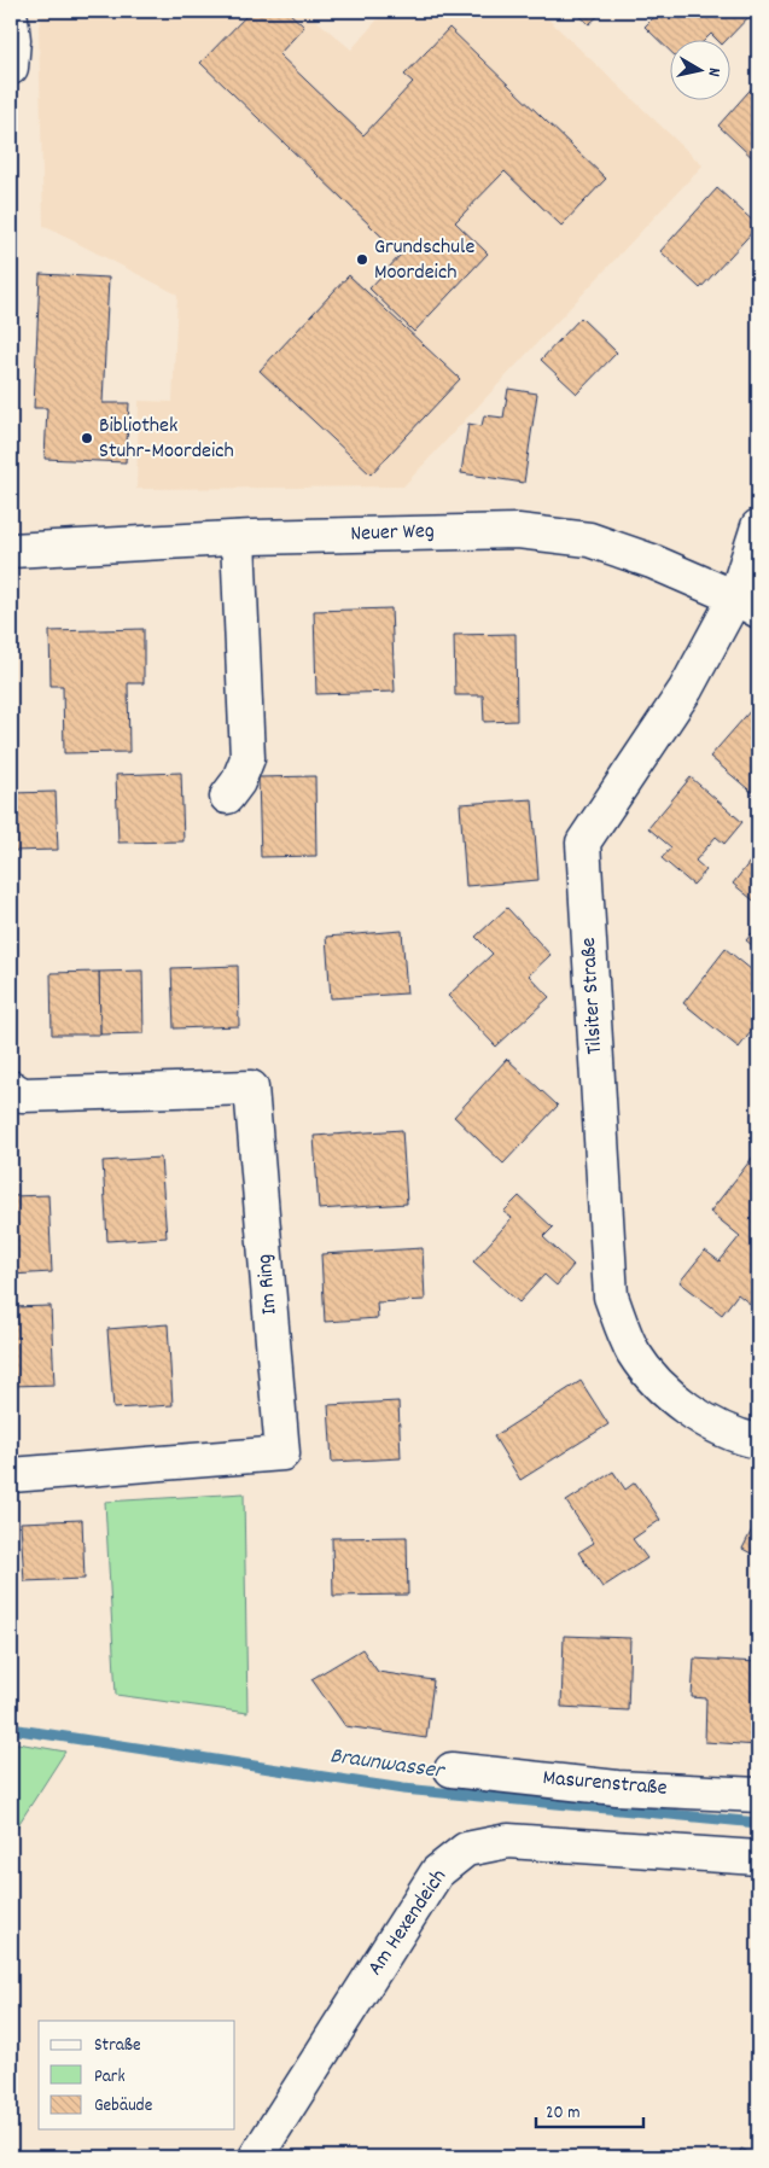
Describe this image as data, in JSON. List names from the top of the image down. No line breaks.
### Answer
{"streets":{"street":["Neuer Weg","Tilsiter Straße","Im Ring","Masurenstraße","Am Hexendeich"]},"crossings":[["Neuer Weg","Tilsiter Straße"]],"water":["Braunwasser"],"places":["Grundschule Moordeich","Bibliothek Stuhr-Moordeich"],"legend":["Straße","Park","Gebäude"],"scale_bar":"20 m","north":"right"}
